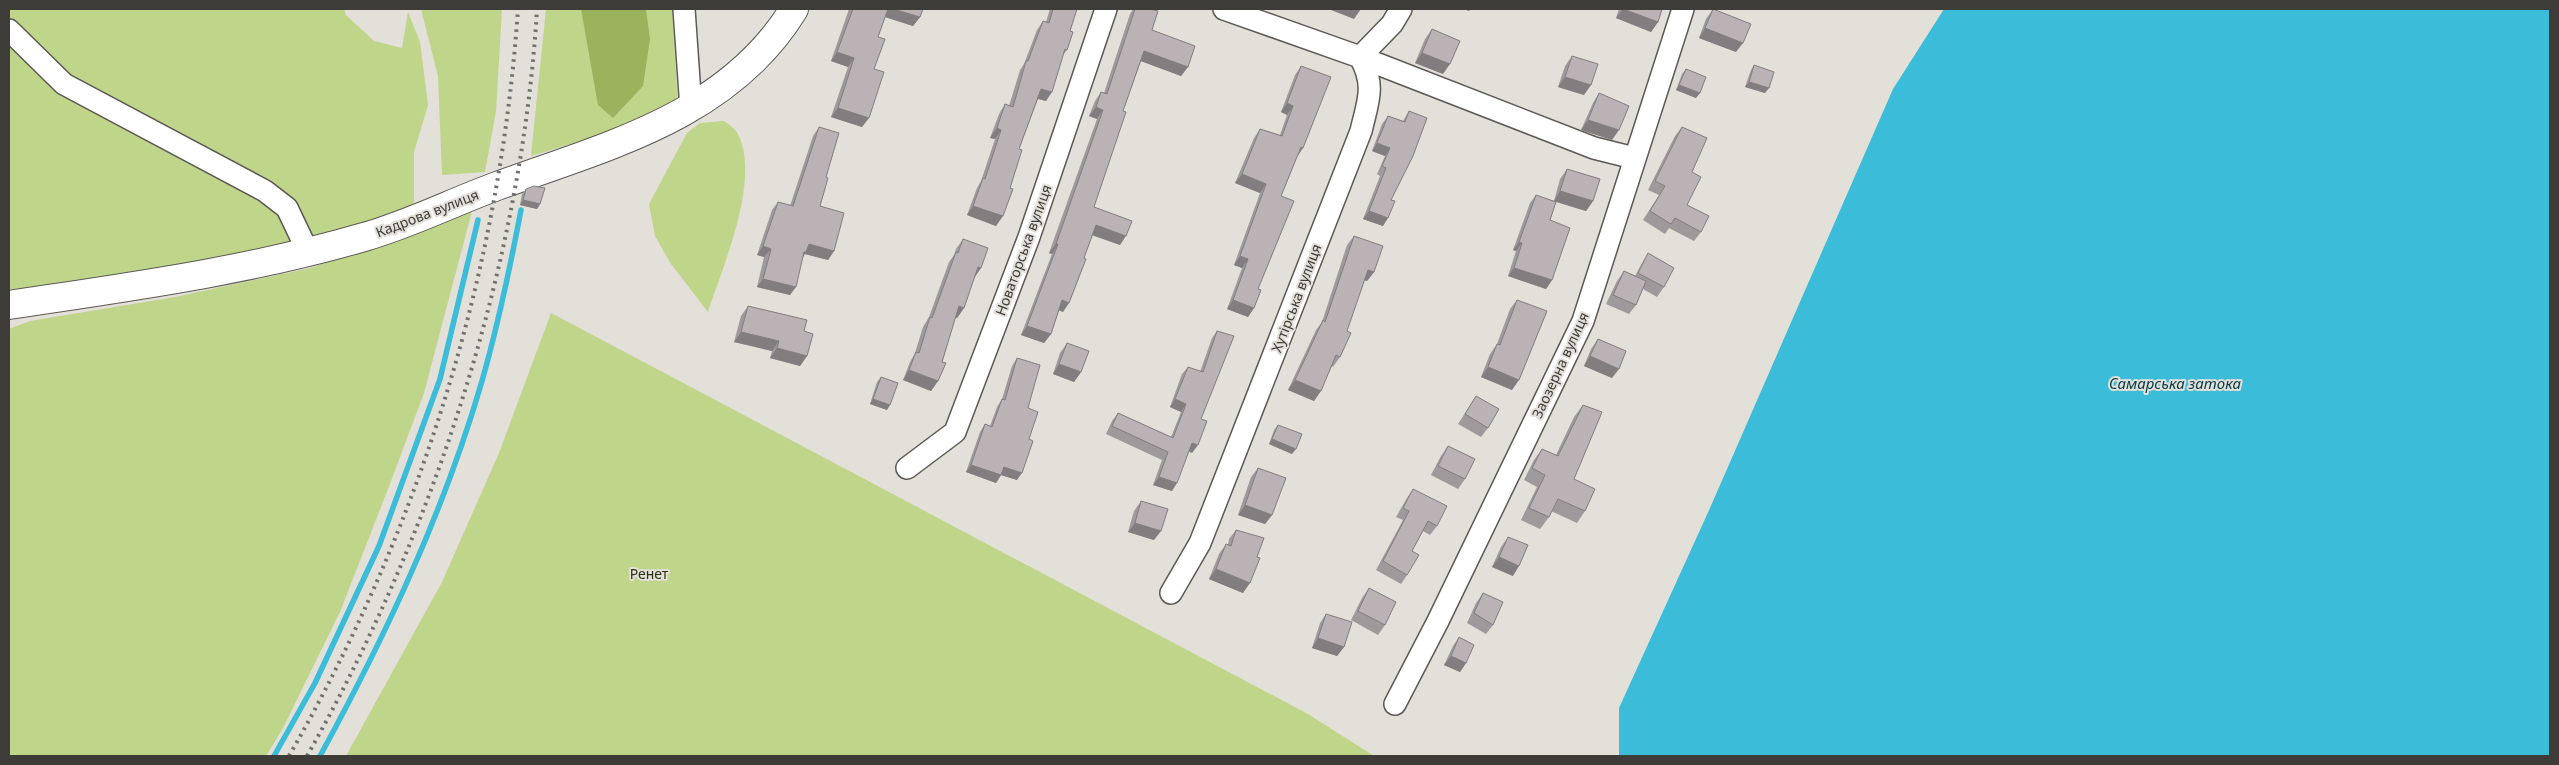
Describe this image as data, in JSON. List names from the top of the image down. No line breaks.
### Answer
{"streets":{"street":["Кадрова вулиця","Новаторська вулиця","Хутірська вулиця","Заозерна вулиця"]},"water":["Самарська затока"],"parks":["Ренет"]}
